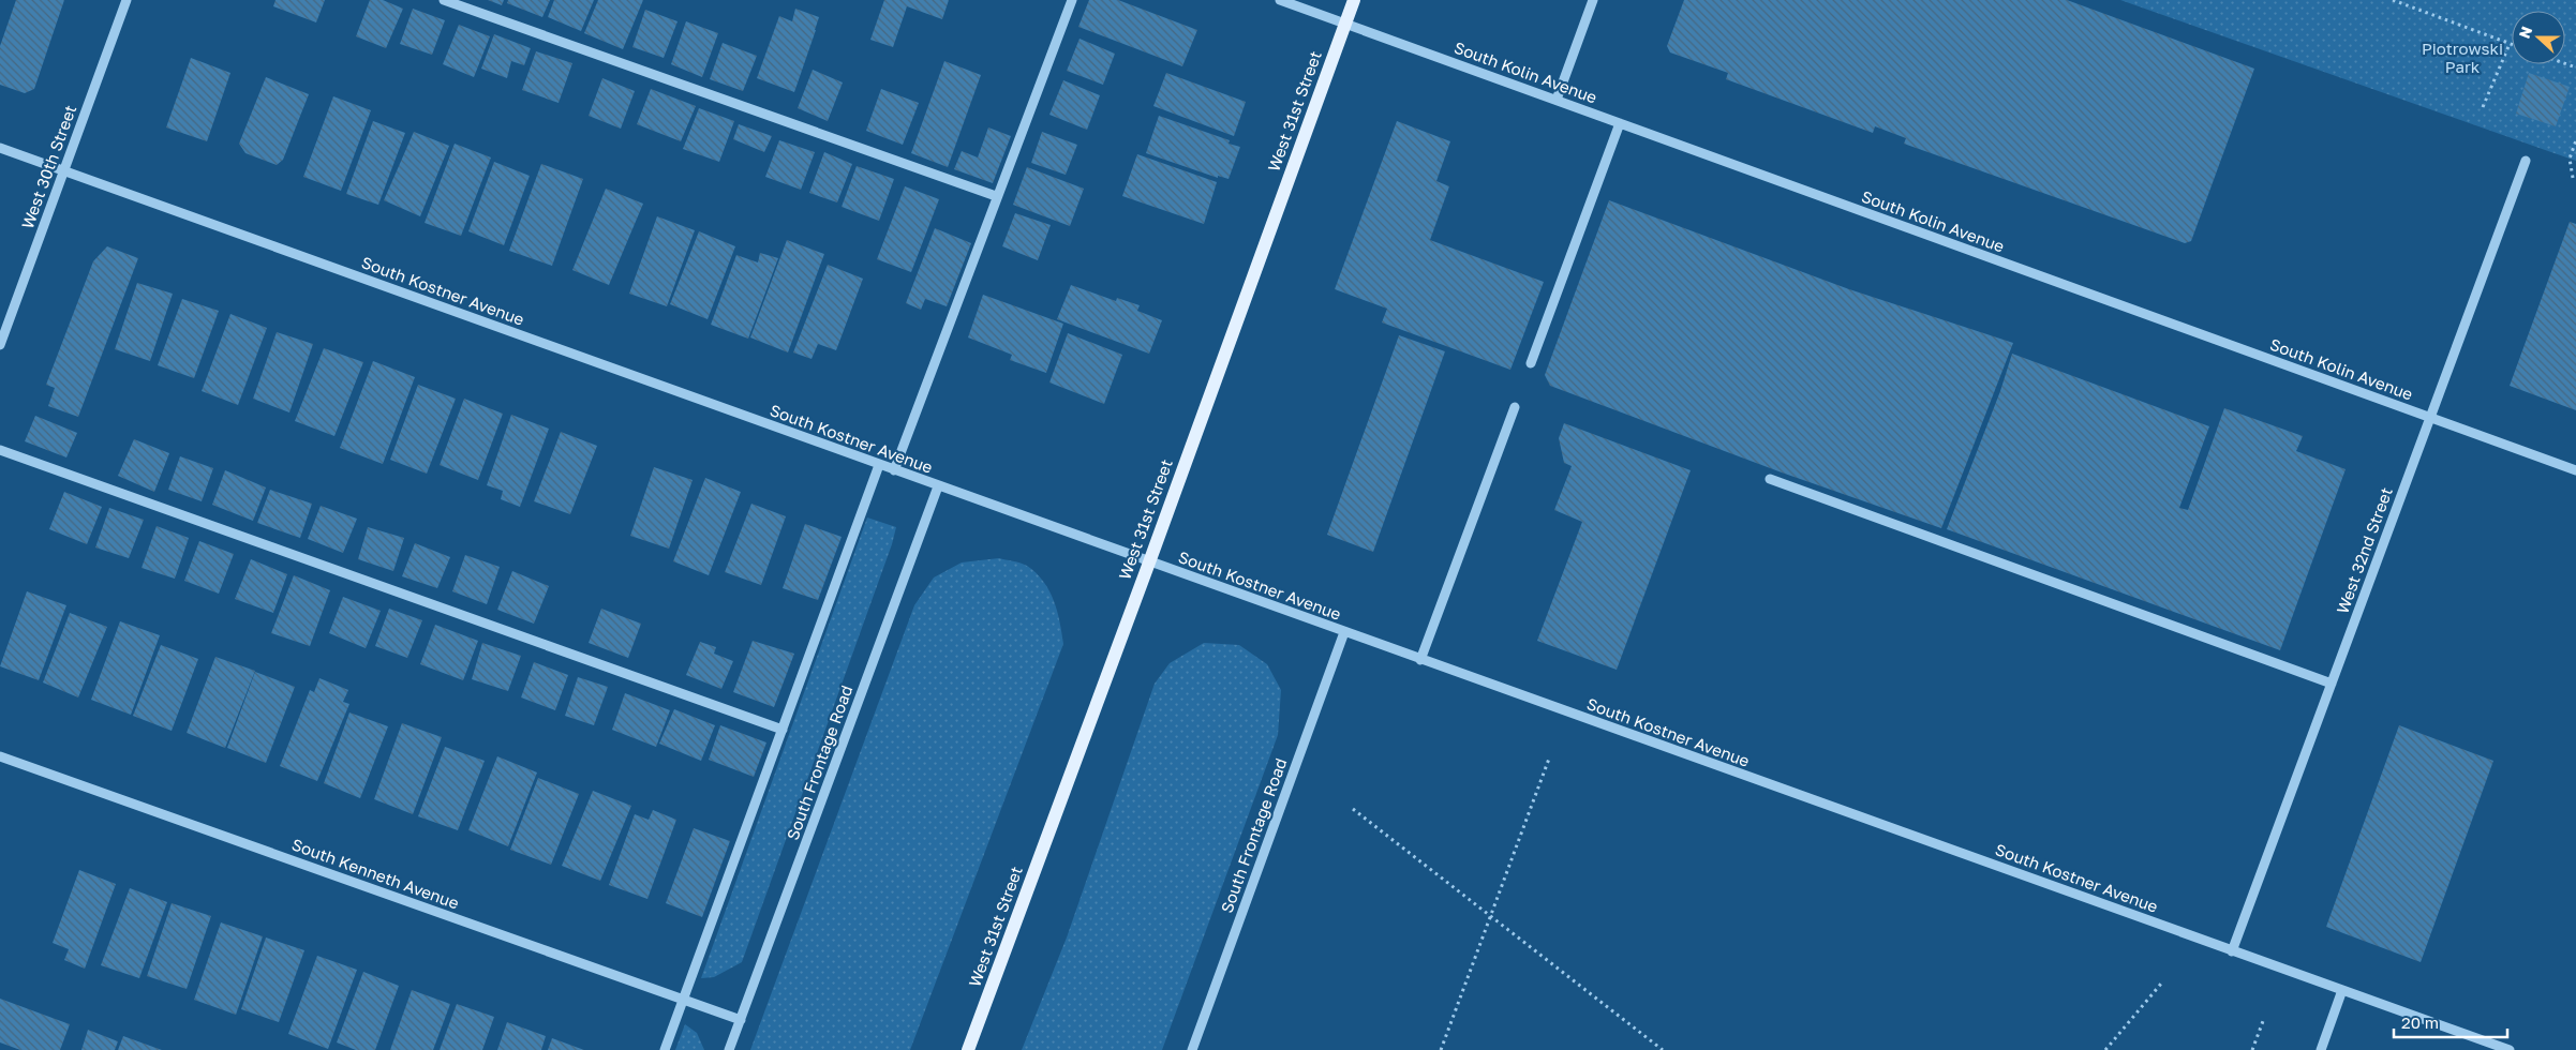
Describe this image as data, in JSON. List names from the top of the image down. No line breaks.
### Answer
{"streets":{"main road":["West 31st Street"],"street":["South Kolin Avenue","West 30th Street","South Kostner Avenue","West 32nd Street","South Frontage Road","South Kenneth Avenue"]},"crossings":[["South Kolin Avenue","West 31st Street"],["South Kolin Avenue","West 32nd Street"],["West 31st Street","South Kostner Avenue"],["West 30th Street","South Kostner Avenue"],["South Kostner Avenue","West 32nd Street"],["South Kostner Avenue","South Frontage Road"],["South Frontage Road","South Kenneth Avenue"]],"parks":["Piotrowski Park"],"scale_bar":"20 m","north":"left"}
